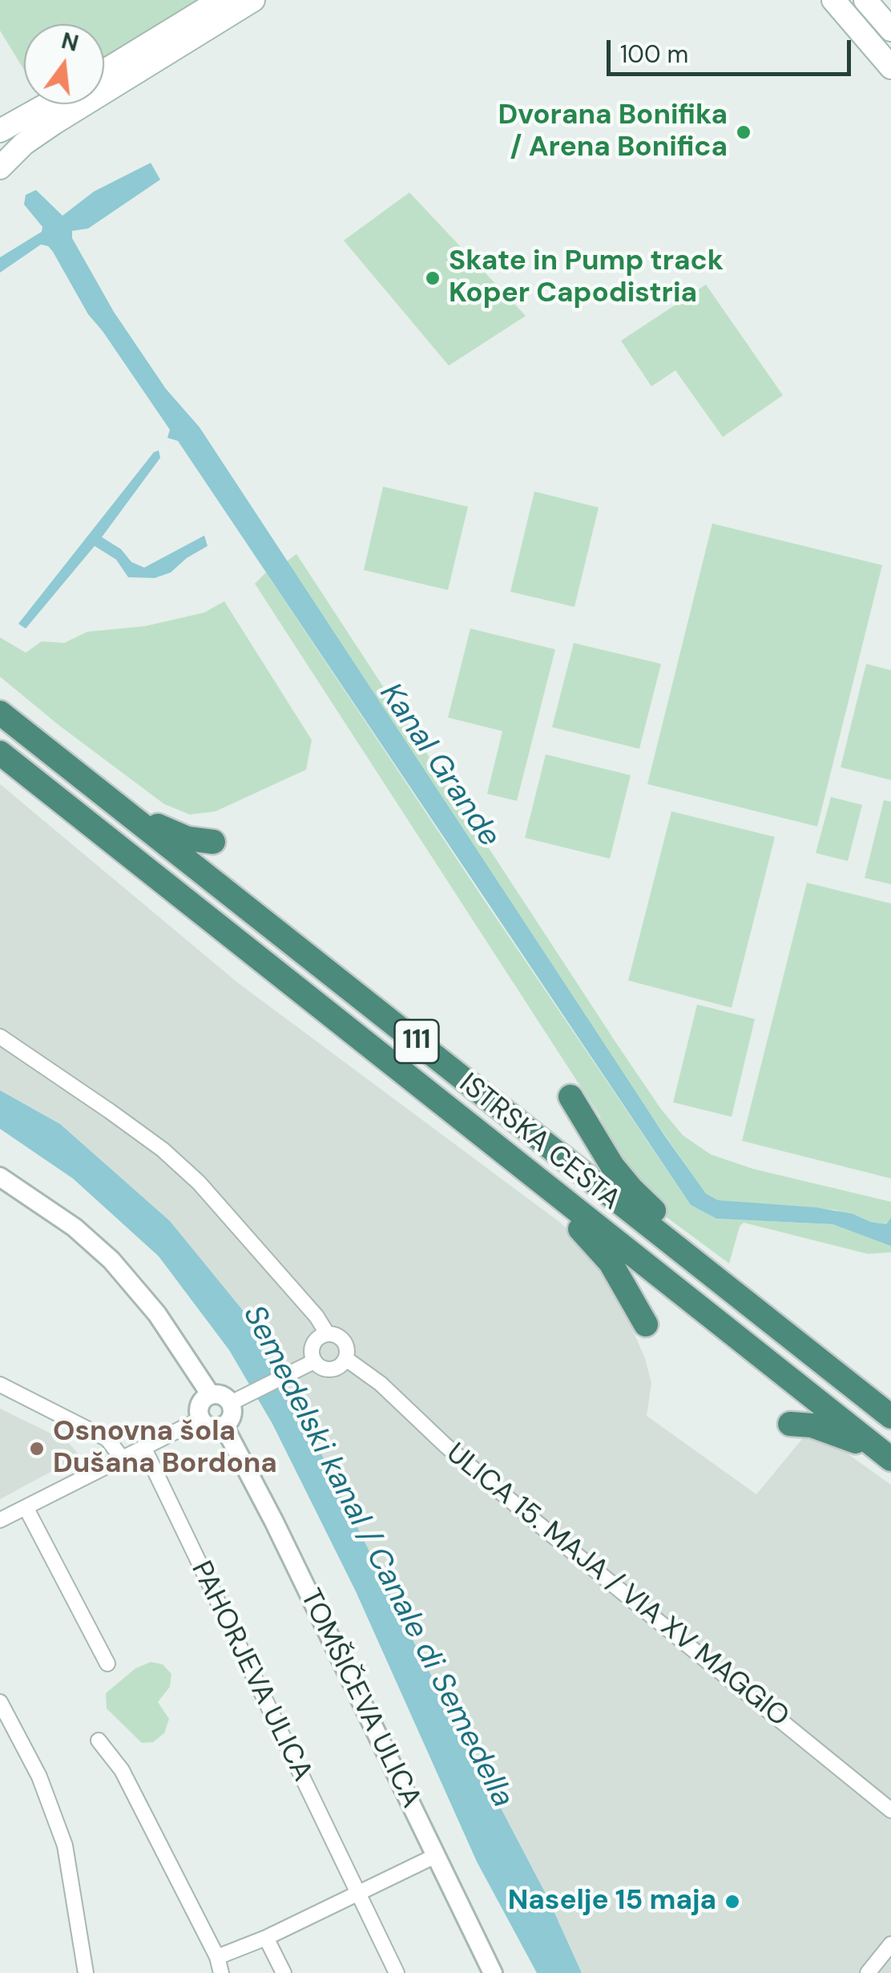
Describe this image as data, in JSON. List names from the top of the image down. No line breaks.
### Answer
{"streets":{"highway":["111","ISTRSKA CESTA"],"street":["ULICA 15. MAJA / VIA XV MAGGIO","PAHORJEVA ULICA","TOMŠIČEVA ULICA"]},"water":["Kanal Grande","Semedelski kanal / Canale di Semedella"],"places":["Dvorana Bonifika / Arena Bonifica","Skate in Pump track Koper Capodistria","Osnovna šola Dušana Bordona","Naselje 15 maja"],"scale_bar":"100 m","north":"top"}
